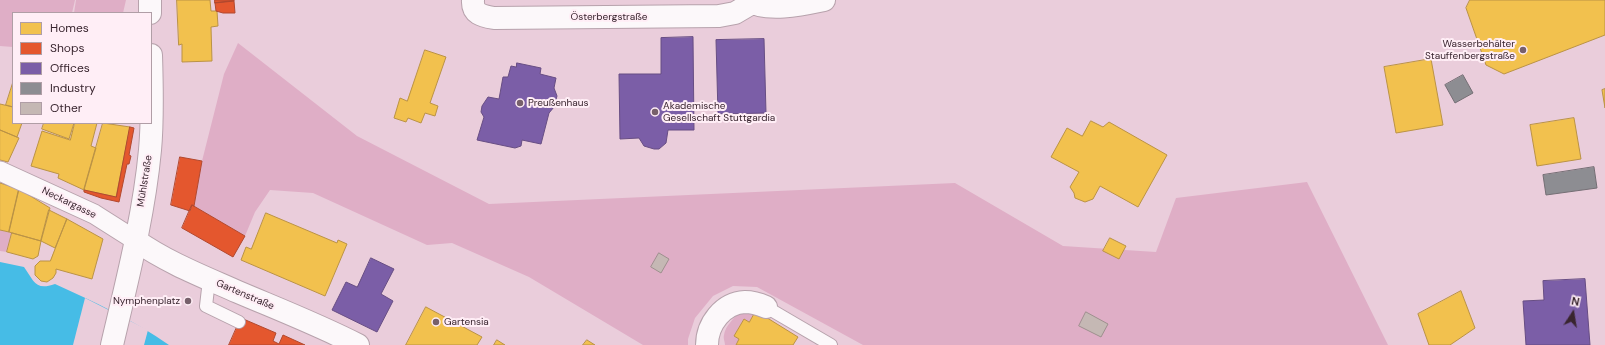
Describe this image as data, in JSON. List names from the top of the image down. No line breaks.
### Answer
{"streets":{"street":["Österbergstraße","Mühlstraße","Neckargasse","Gartenstraße"]},"crossings":[["Mühlstraße","Neckargasse"],["Mühlstraße","Gartenstraße"],["Neckargasse","Gartenstraße"]],"places":["Wasserbehälter Stauffenbergstraße","Preußenhaus","Akademische Gesellschaft Stuttgardia","Nymphenplatz","Gartensia"],"legend":["Homes","Shops","Offices","Industry","Other"],"north":"top"}
